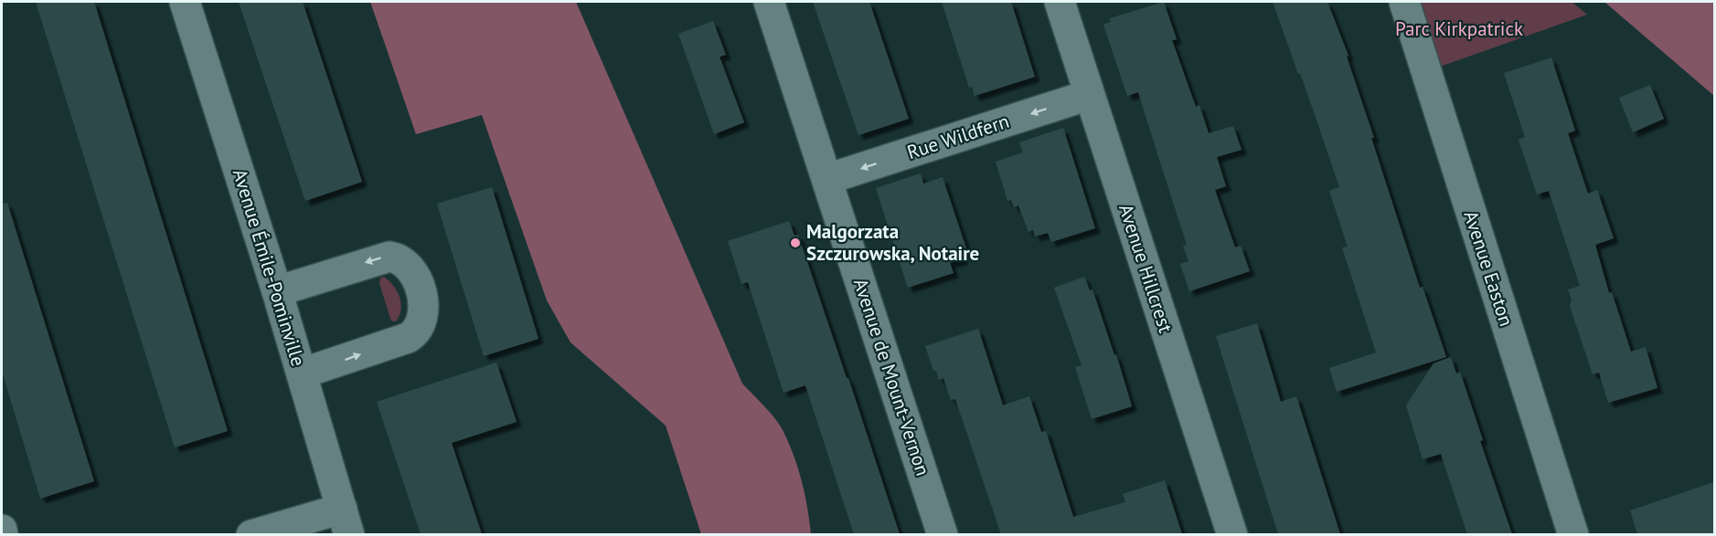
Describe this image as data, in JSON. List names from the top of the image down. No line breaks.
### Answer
{"streets":{"street":["Rue Wildfern","Avenue Émile-Pominville","Avenue Hillcrest","Avenue Easton","Avenue de Mount-Vernon"]},"crossings":[["Rue Wildfern","Avenue Hillcrest"],["Rue Wildfern","Avenue de Mount-Vernon"]],"one_way":["Rue Wildfern"],"parks":["Parc Kirkpatrick"],"places":["Malgorzata Szczurowska, Notaire"]}
